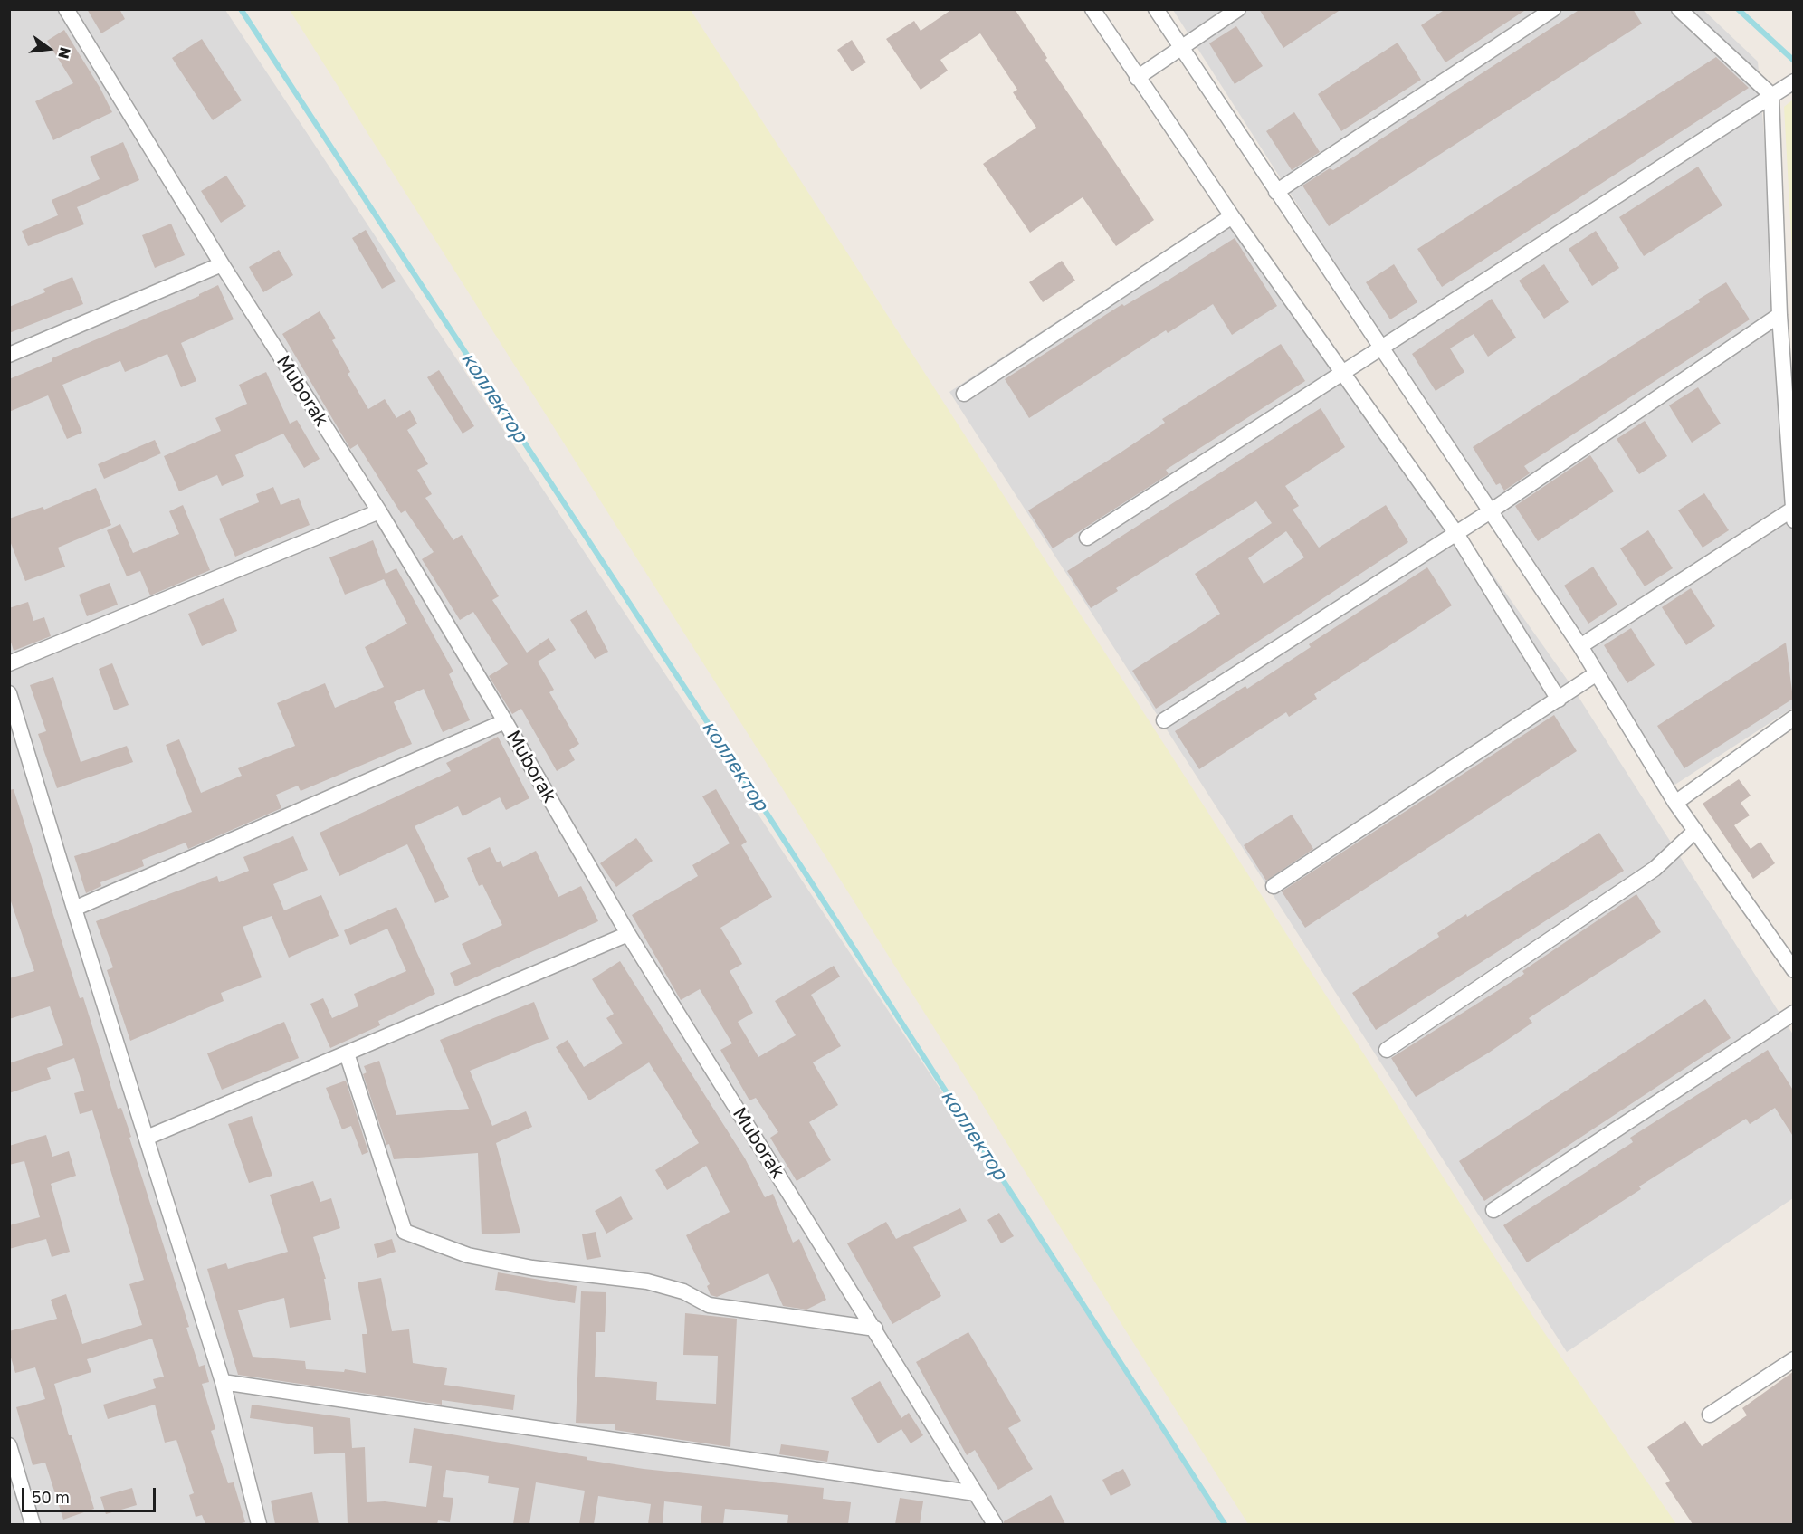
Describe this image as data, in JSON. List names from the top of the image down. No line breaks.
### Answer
{"streets":{"street":["Muborak"]},"water":["коллектор"],"scale_bar":"50 m","north":"right"}
